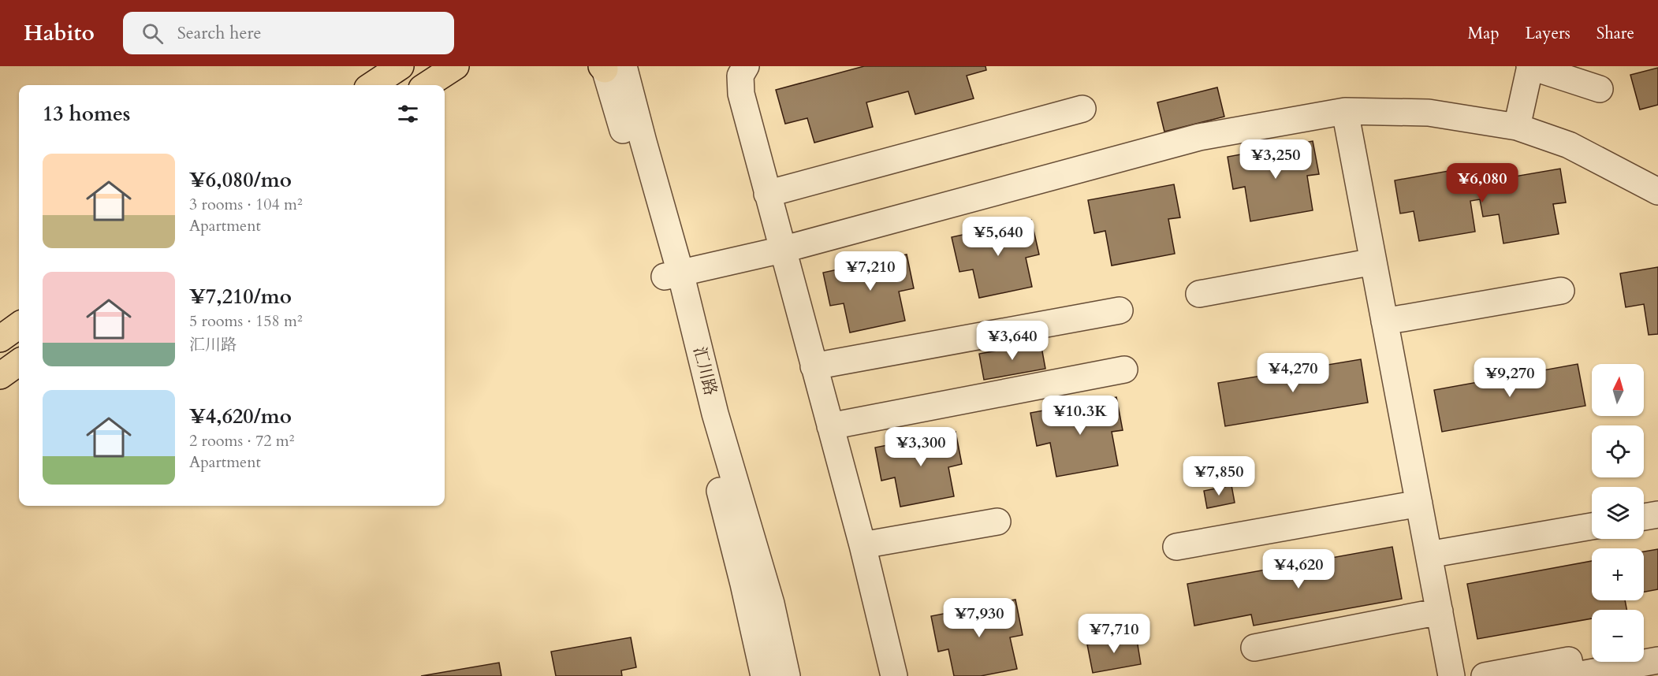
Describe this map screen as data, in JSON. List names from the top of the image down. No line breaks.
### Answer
{"streets":{"street":["汇川路"]},"north":"top","page":{"header":"Habito","search":"Search here","nav":["Map","Layers","Share"],"heading":"13 homes","price":["¥3,250","¥6,080","¥5,640","¥7,210","¥3,640","¥4,270","¥9,270","¥10.3K","¥3,300","¥7,850","¥4,620","¥7,930","¥7,710"],"list":[{"name":"¥6,080/mo","note":"3 rooms · 104 m² · Apartment"},{"name":"¥7,210/mo","note":"5 rooms · 158 m² · 汇川路"},{"name":"¥4,620/mo","note":"2 rooms · 72 m² · Apartment"}],"map_buttons":["+","−"]}}
